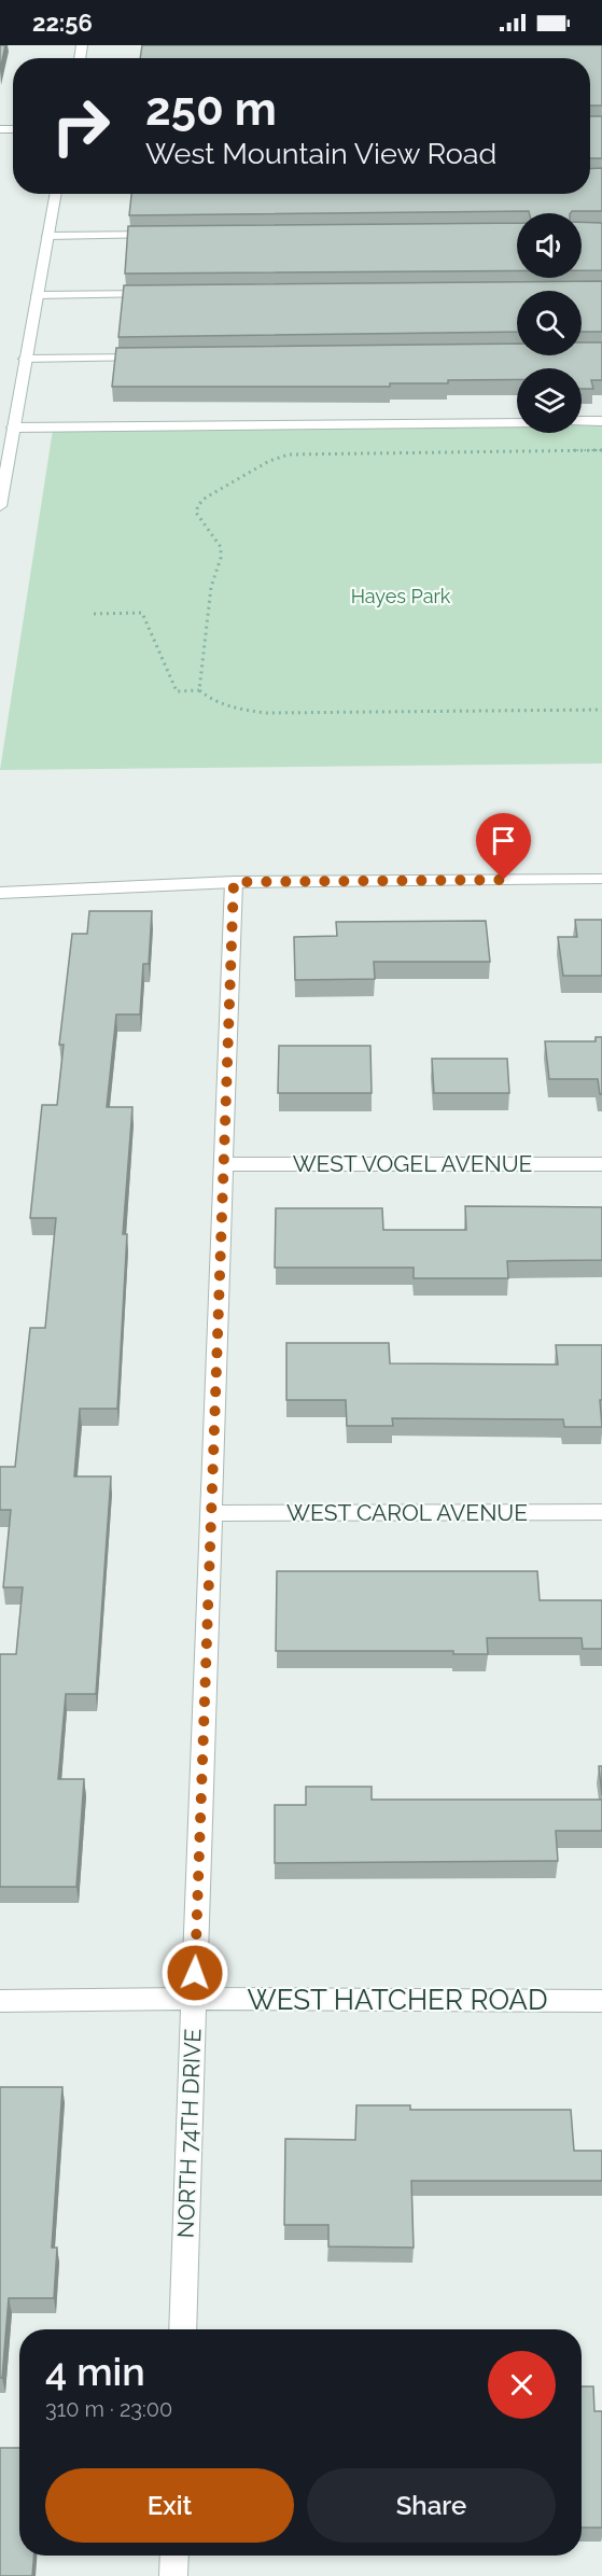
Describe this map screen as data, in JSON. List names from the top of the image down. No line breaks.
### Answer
{"streets":{"street":["WEST VOGEL AVENUE","WEST CAROL AVENUE","WEST HATCHER ROAD","NORTH 74TH DRIVE"]},"crossings":[["WEST VOGEL AVENUE","NORTH 74TH DRIVE"],["WEST CAROL AVENUE","NORTH 74TH DRIVE"],["WEST HATCHER ROAD","NORTH 74TH DRIVE"]],"parks":["Hayes Park"],"page":{"status":"22:56","turn":["250 m","West Mountain View Road"],"heading":["4 min","310 m · 23:00"],"buttons":["Exit","Share"]}}
